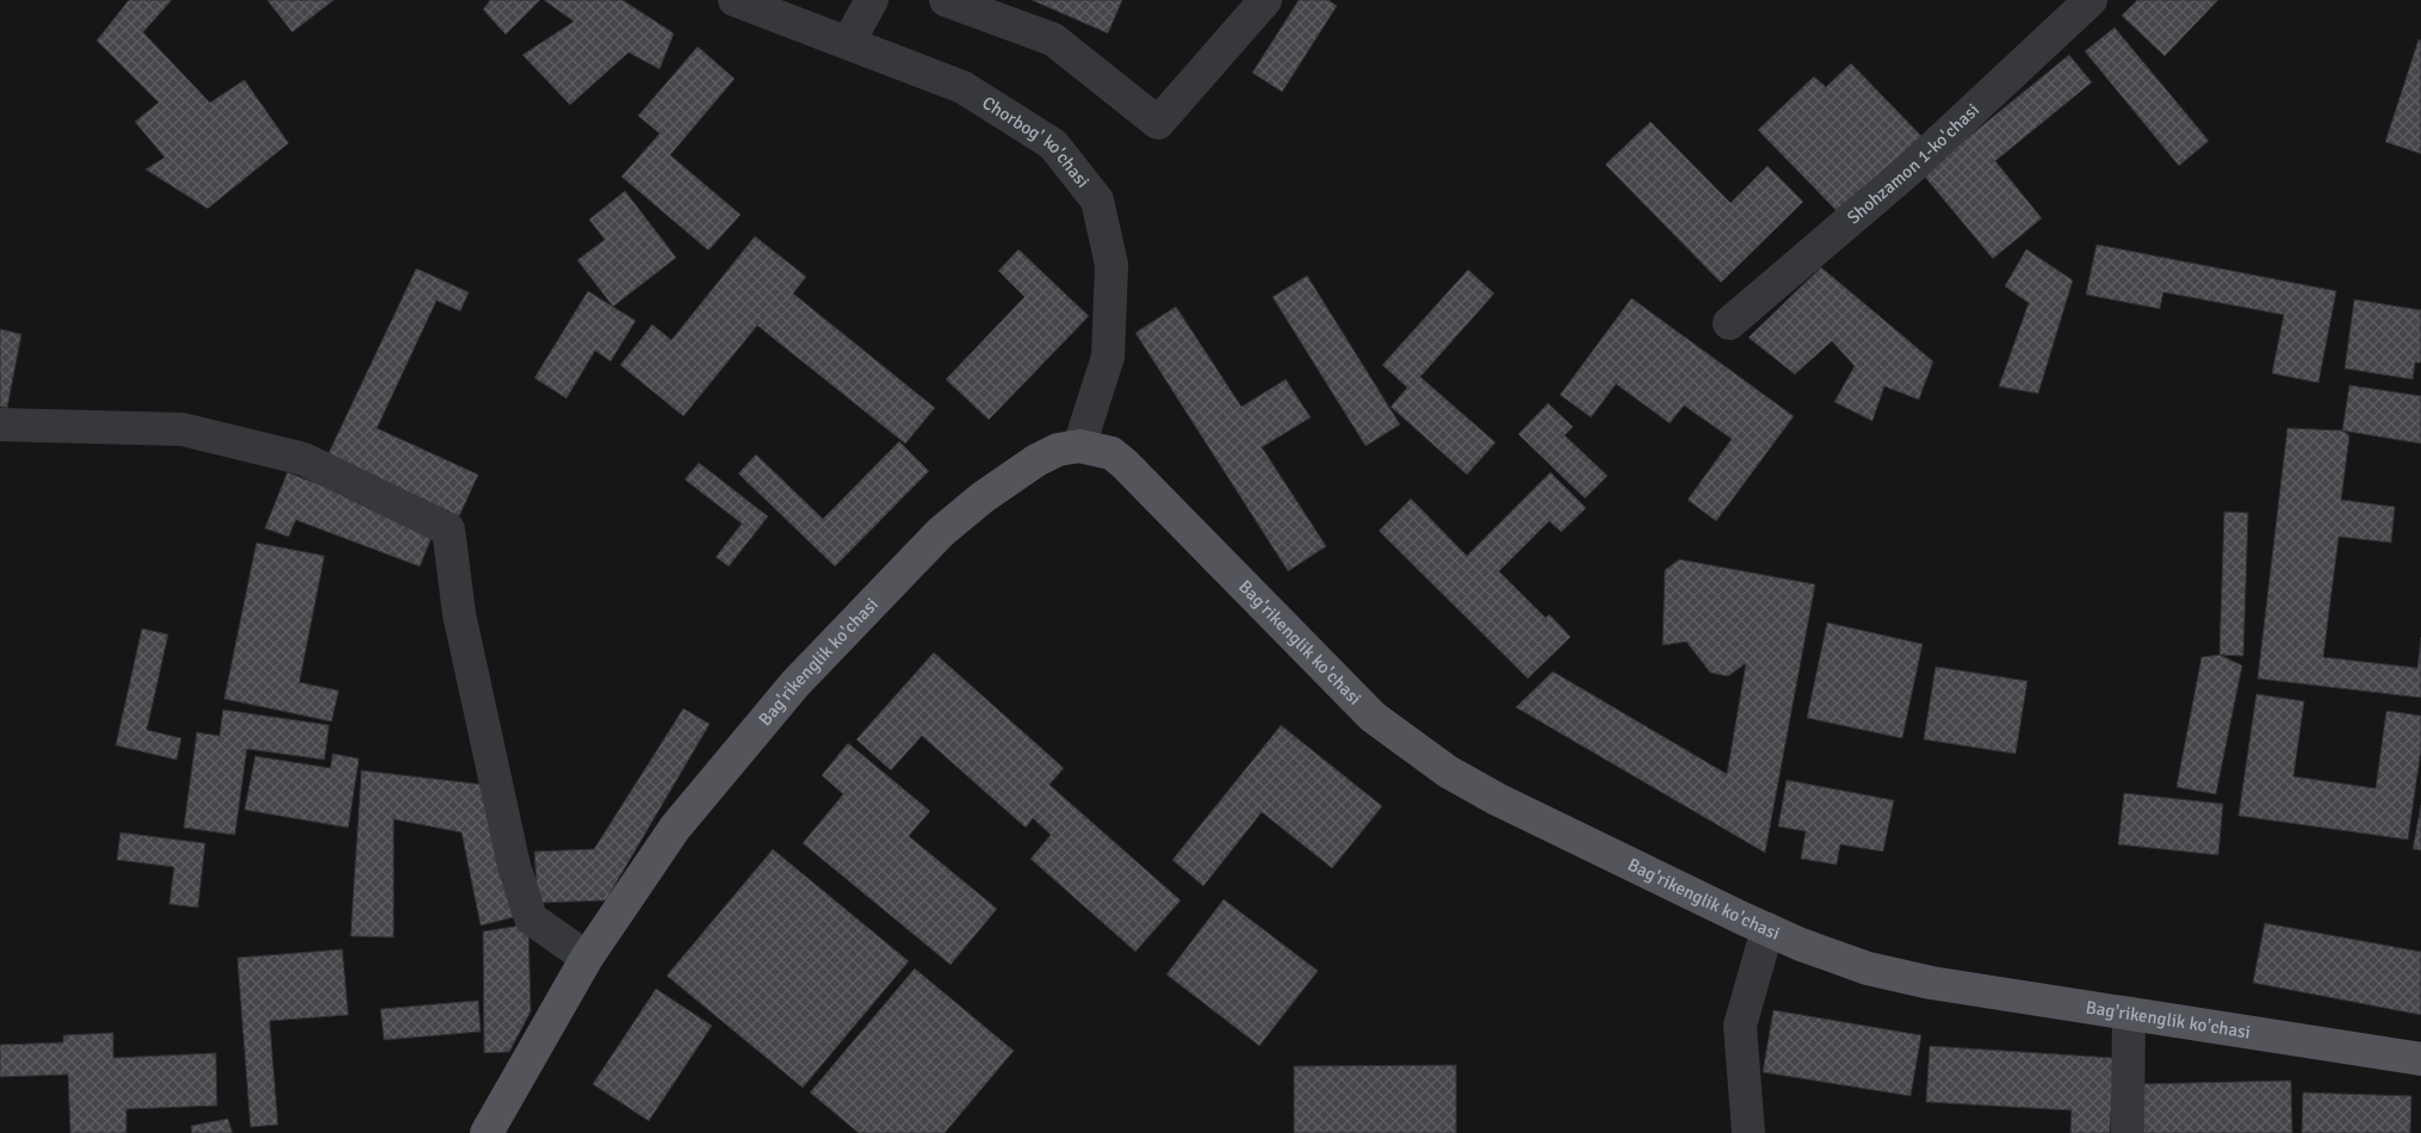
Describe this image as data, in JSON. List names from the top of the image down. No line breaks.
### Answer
{"streets":{"main road":["Bag'rikenglik ko'chasi"],"street":["Chorbog' ko'chasi","Shohzamon 1-ko'chasi"]},"crossings":[["Chorbog' ko'chasi","Bag'rikenglik ko'chasi"]]}
